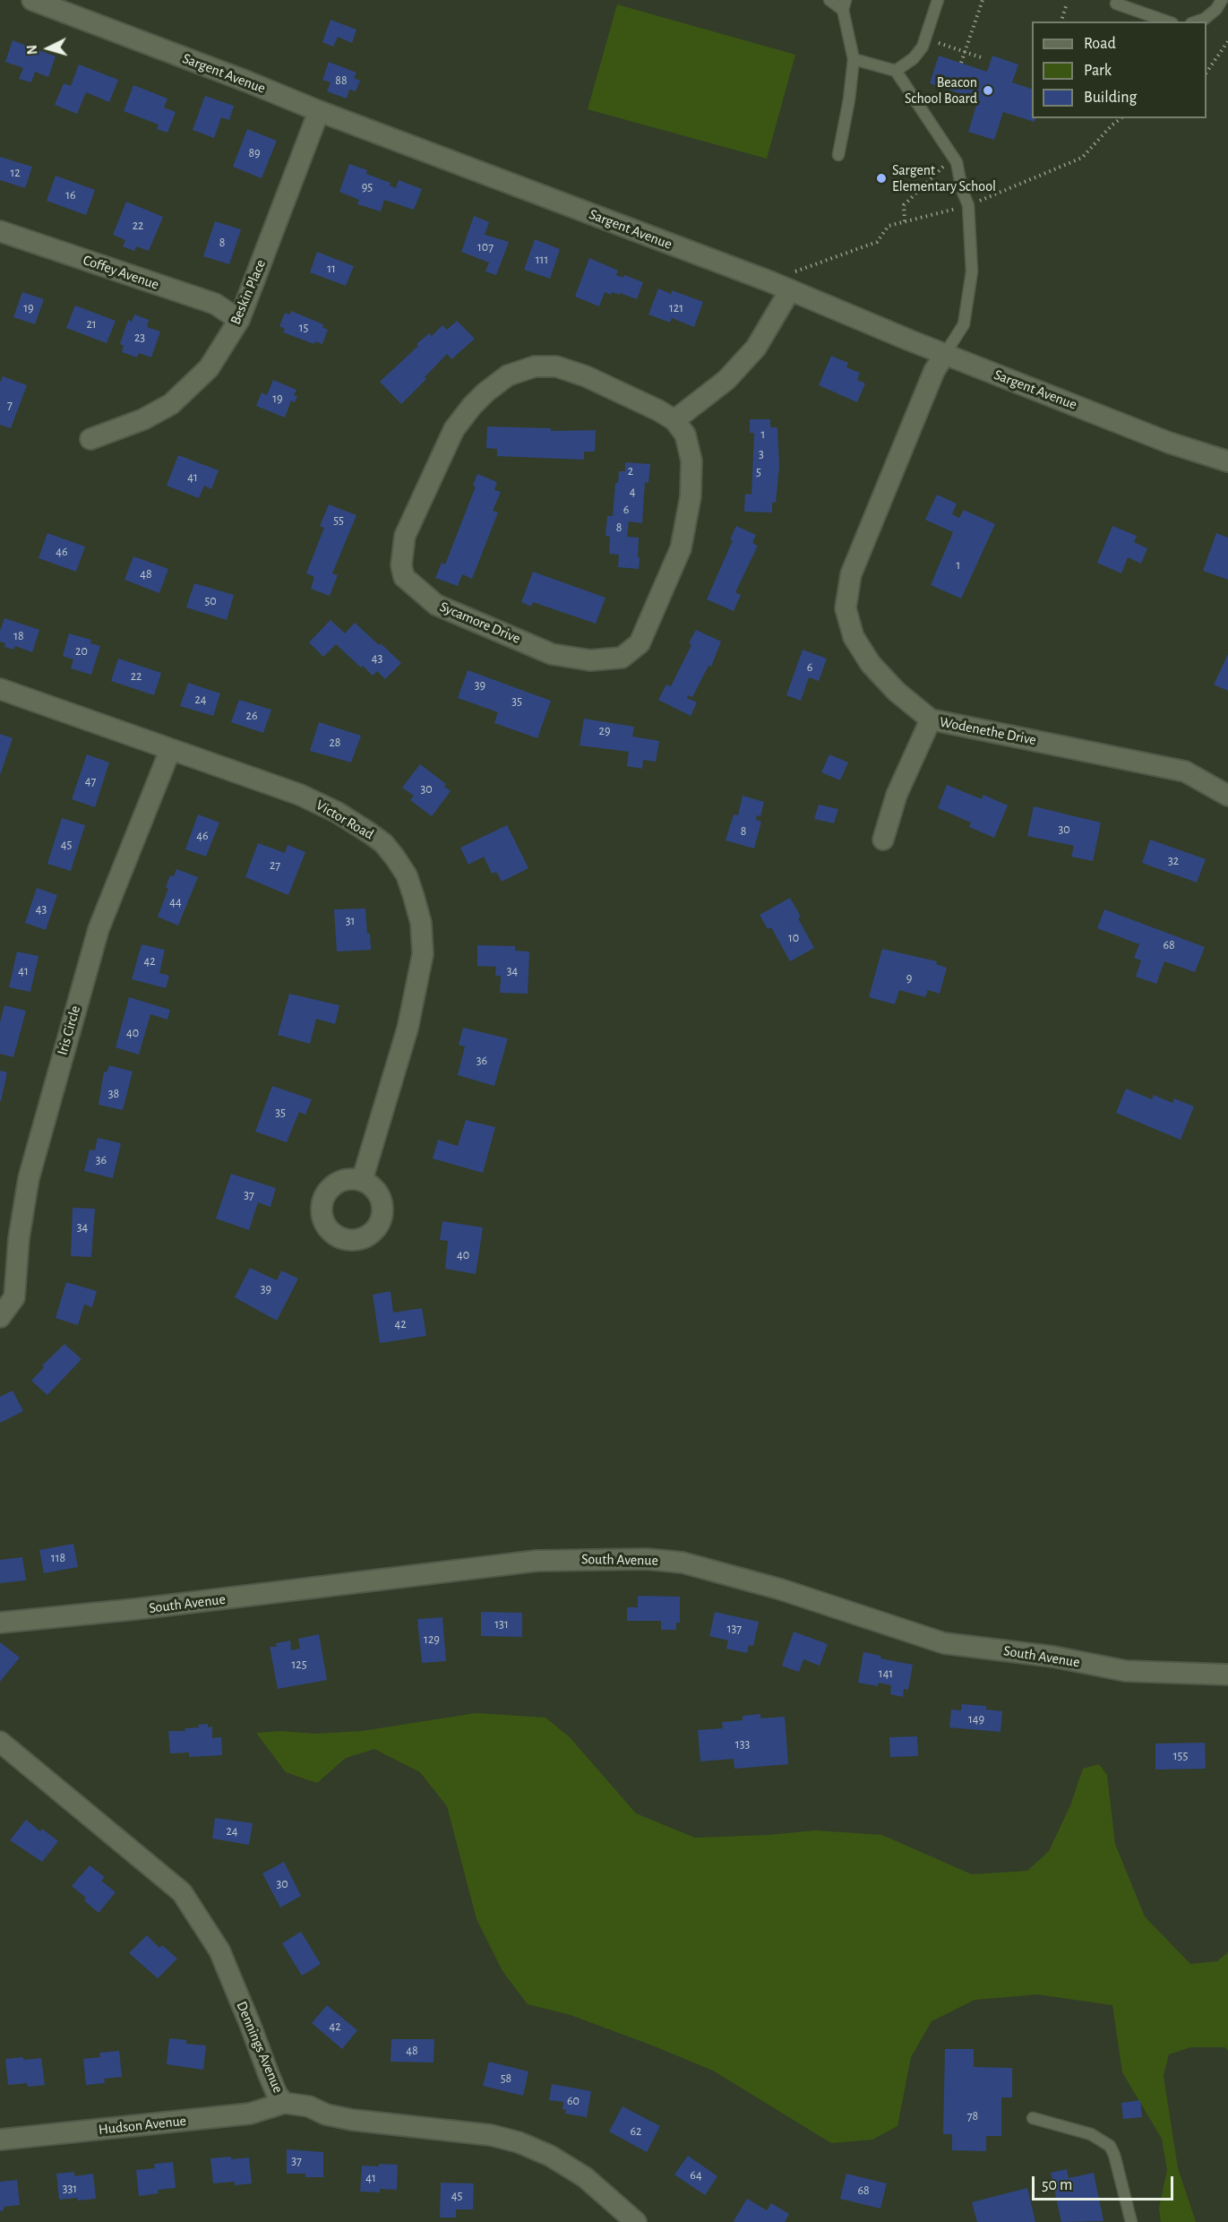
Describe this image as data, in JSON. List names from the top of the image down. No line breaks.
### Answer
{"streets":{"street":["Sargent Avenue","Coffey Avenue","Beskin Place","Sycamore Drive","Wodenethe Drive","Victor Road","Iris Circle","South Avenue","Dennings Avenue","Hudson Avenue"]},"crossings":[["Sargent Avenue","Beskin Place"],["Sargent Avenue","Wodenethe Drive"],["Coffey Avenue","Beskin Place"],["Victor Road","Iris Circle"],["Dennings Avenue","Hudson Avenue"]],"places":["Beacon School Board","Sargent Elementary School"],"house_numbers":["88","89","12","95","16","22","8","107","111","11","19","121","21","15","23","19","7","1","3","2","5","41","4","6","55","8","46","1","48","50","18","20","43","6","22","39","24","35","26","29","28","47","30","30","8","46","45","32","27","44","43","31","10","68","42","41","34","9","40","36","38","35","36","37","34","40","39","42","118","131","137","129","125","141","149","133","155","24","30","42","48","58","60","78","62","37","64","41","331","68","45"],"legend":["Road","Park","Building"],"scale_bar":"50 m","north":"left"}
